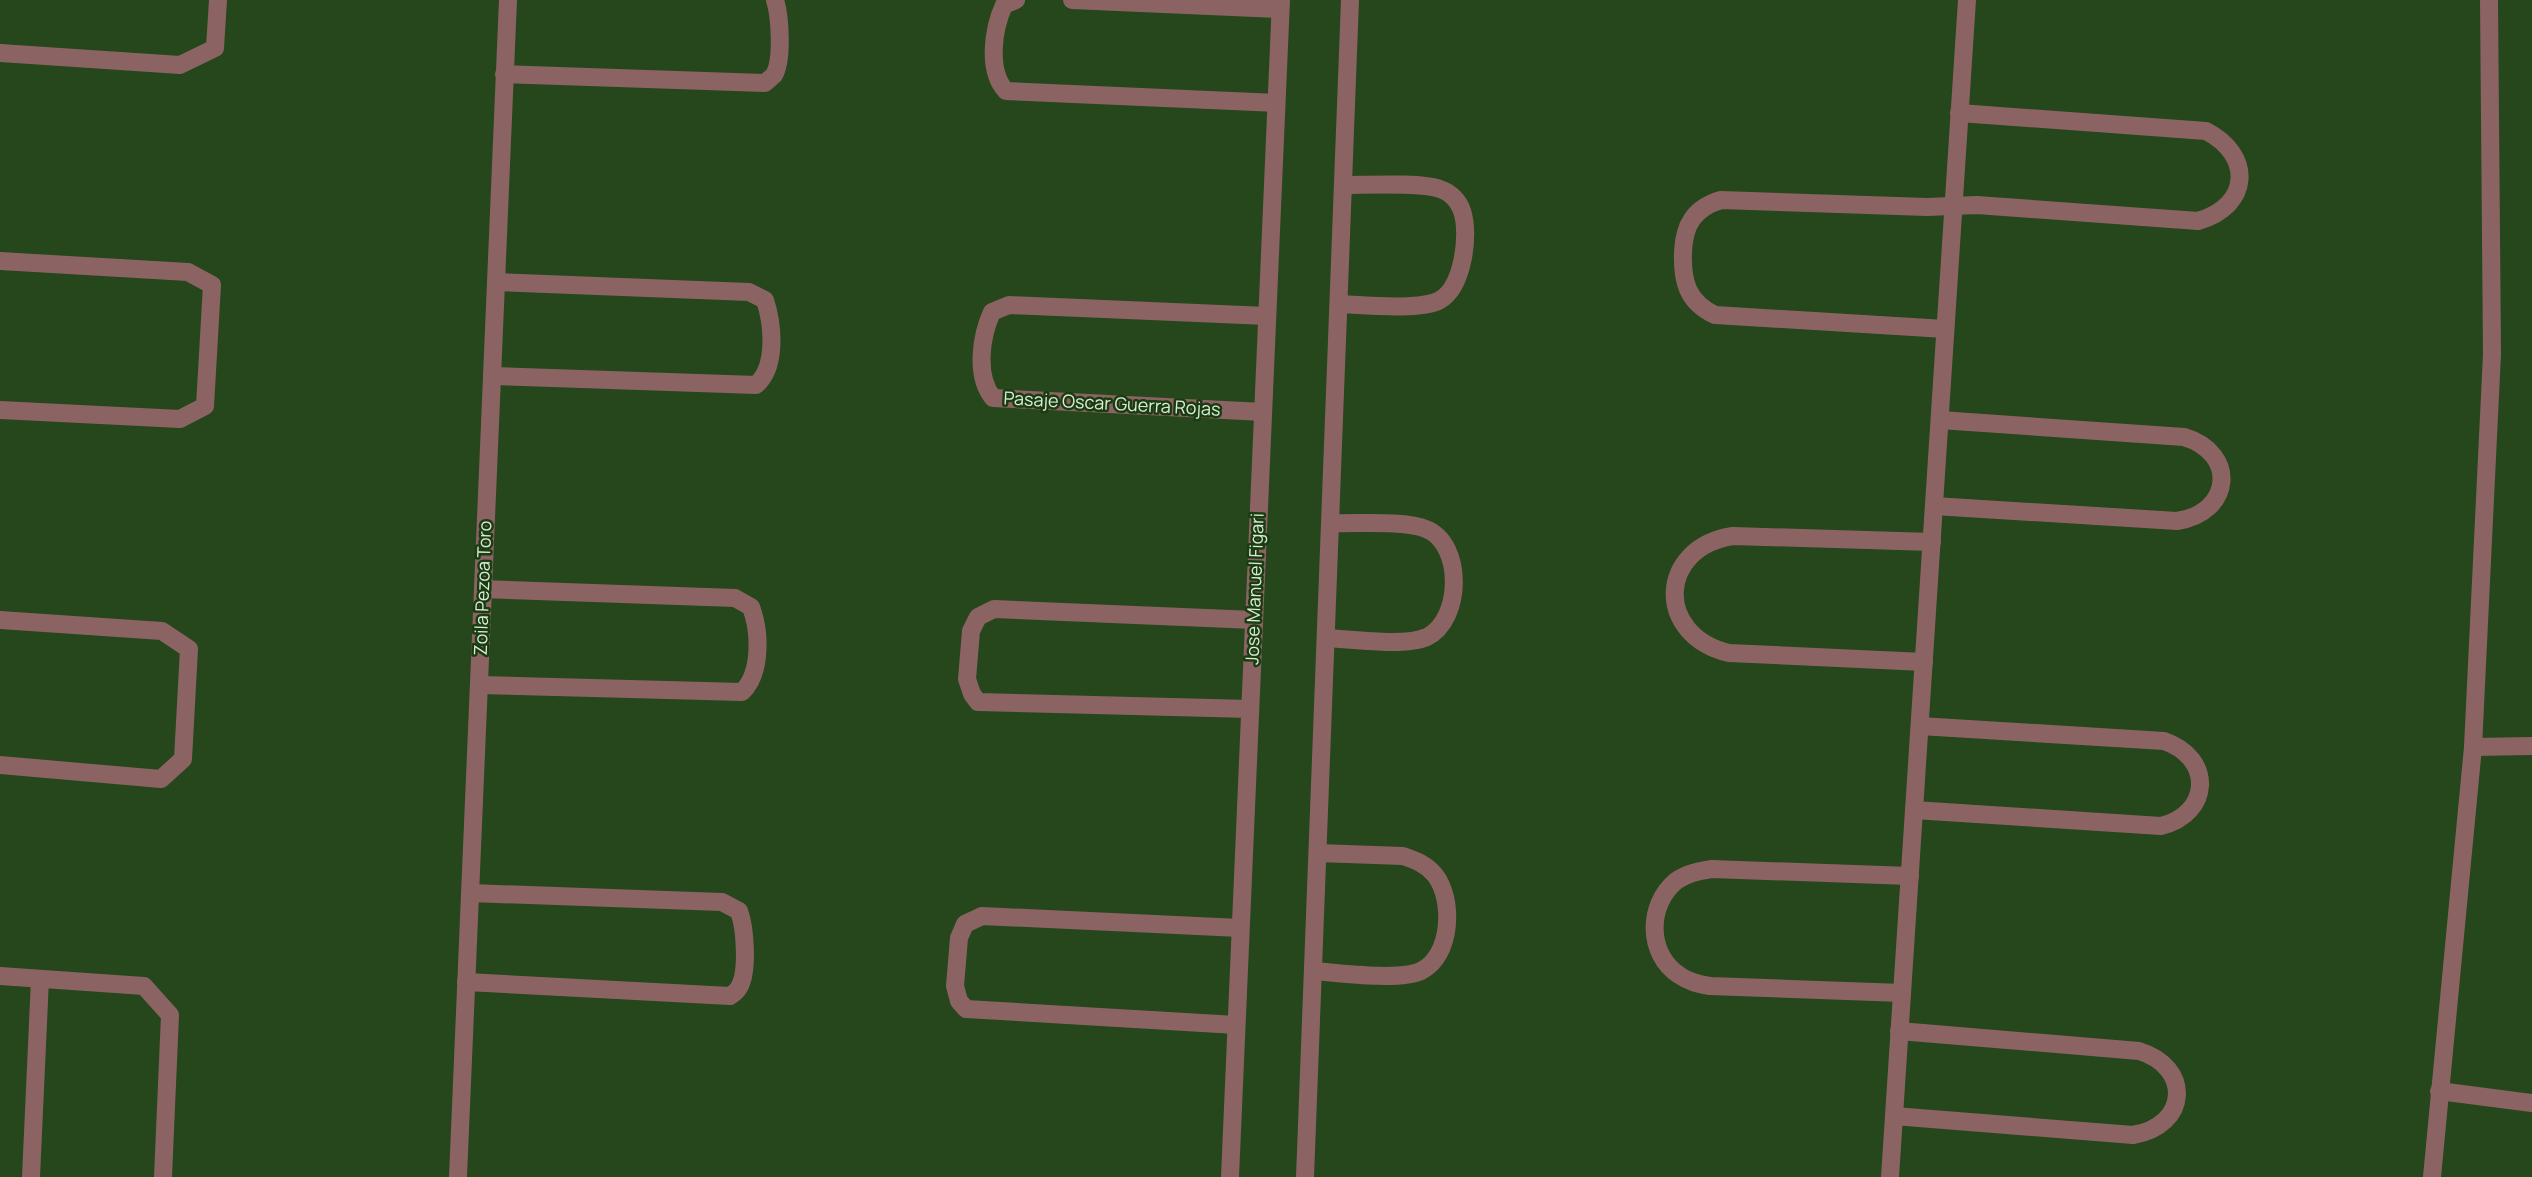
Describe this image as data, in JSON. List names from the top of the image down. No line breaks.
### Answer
{"streets":{"street":["Pasaje Oscar Guerra Rojas","Zoila Pezoa Toro","Jose Manuel Figari"]},"crossings":[["Pasaje Oscar Guerra Rojas","Jose Manuel Figari"]]}
